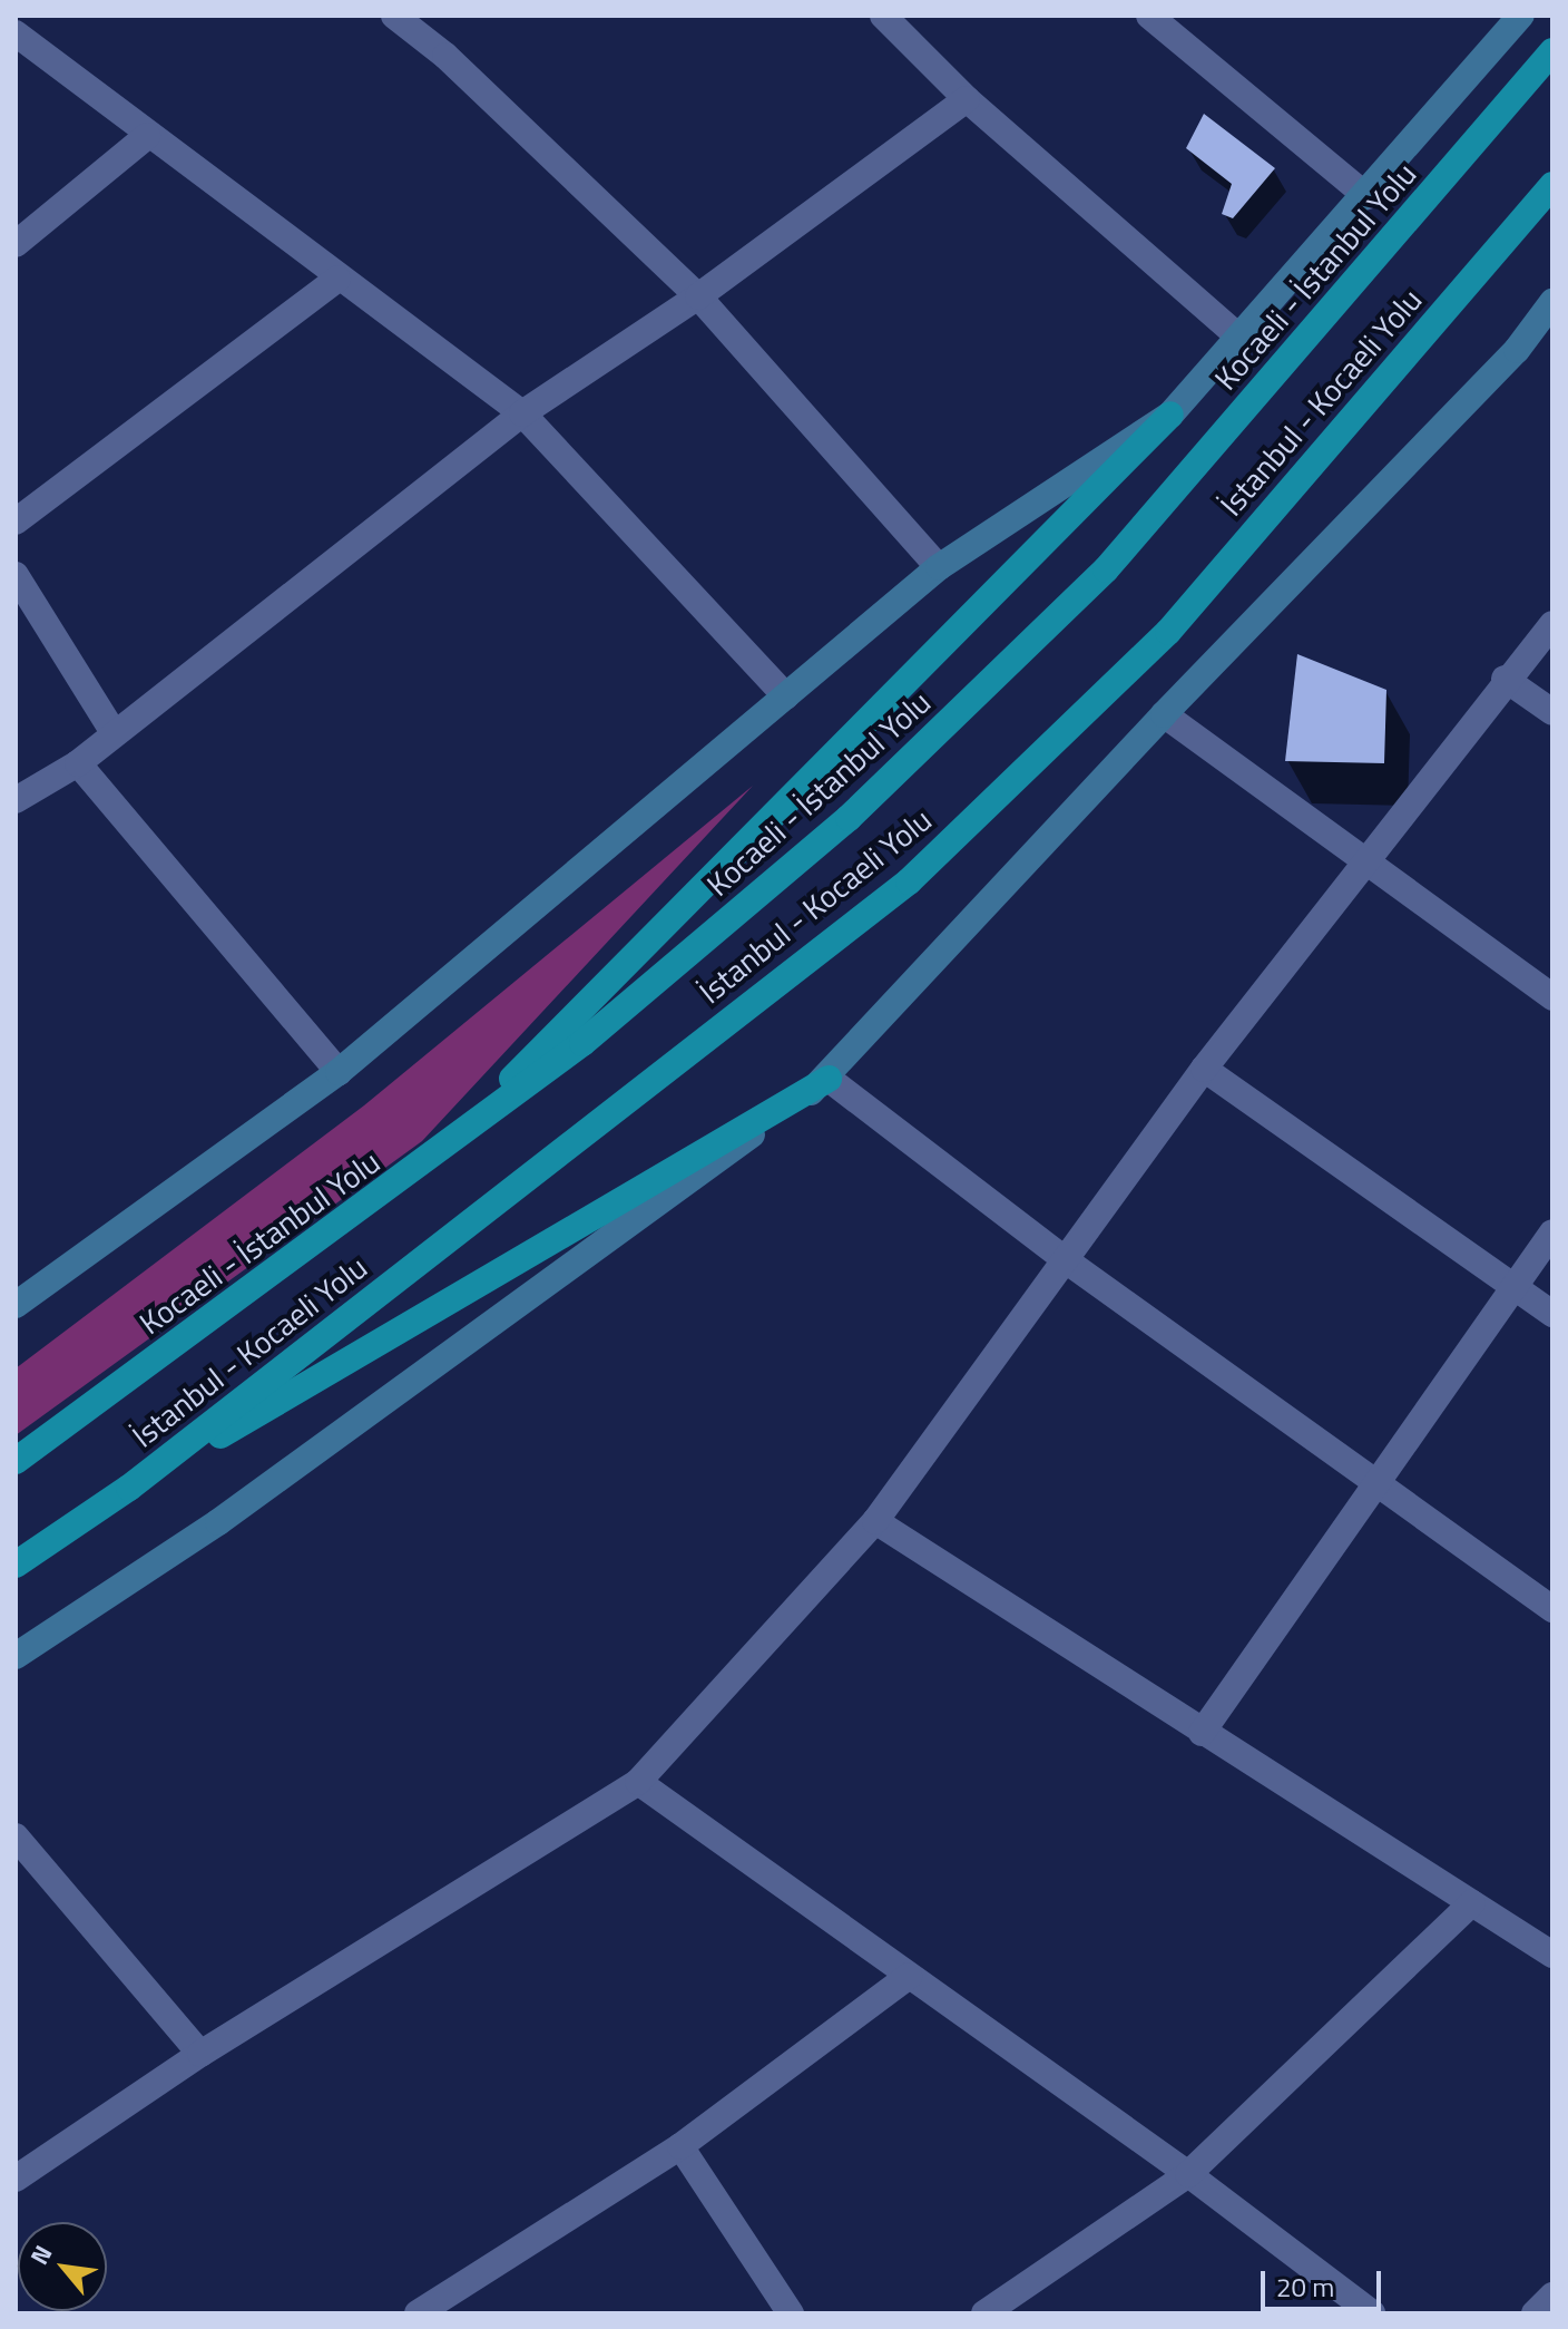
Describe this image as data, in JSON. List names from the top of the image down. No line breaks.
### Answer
{"streets":{"highway":["Kocaeli - İstanbul Yolu","İstanbul - Kocaeli Yolu"]},"scale_bar":"20 m","north":"top left"}
